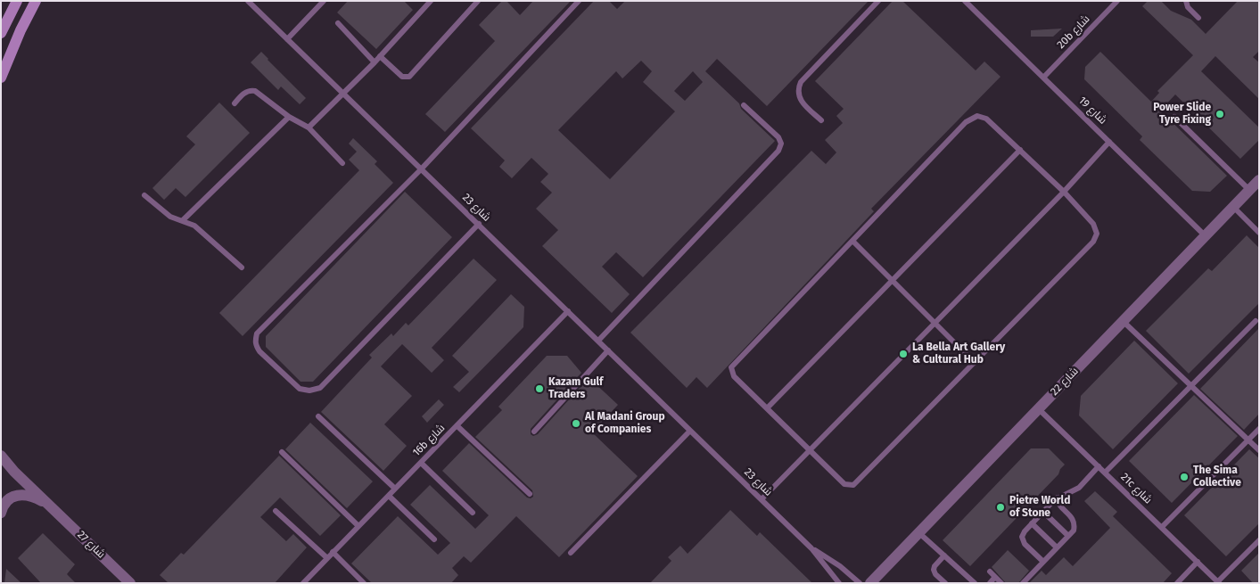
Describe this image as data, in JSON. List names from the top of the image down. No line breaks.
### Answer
{"streets":{"street":["شارع 22","شارع 27"],"lane":["20b شارع","شارع 19","شارع 23","16b شارع","21c شارع"]},"crossings":[["20b شارع","شارع 19"],["شارع 19","شارع 22"],["شارع 23","16b شارع"],["شارع 22","21c شارع"]],"places":["Power Slide Tyre Fixing","La Bella Art Gallery & Cultural Hub","Kazam Gulf Traders","Al Madani Group of Companies","The Sima Collective","Pietre World of Stone"]}
